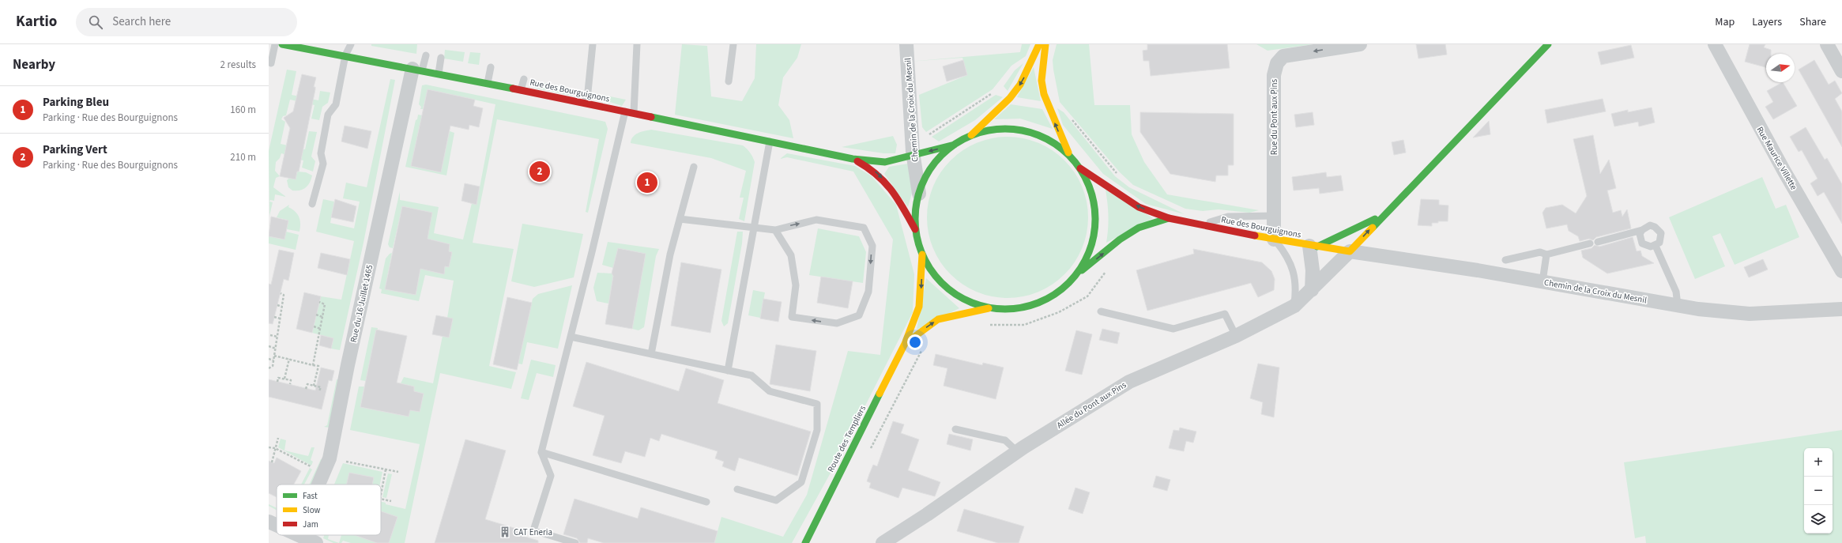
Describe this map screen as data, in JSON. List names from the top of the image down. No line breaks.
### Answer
{"streets":{"street":["Rue des Bourguignons","Chemin de la Croix du Mesnil","Rue du Pont aux Pins","Rue Maurice Villette","Rue du 16 Juillet 1465","Allée du Pont aux Pins","Route des Templiers"]},"crossings":[["Rue des Bourguignons","Chemin de la Croix du Mesnil"],["Rue des Bourguignons","Rue du Pont aux Pins"],["Rue des Bourguignons","Rue du 16 Juillet 1465"],["Rue des Bourguignons","Allée du Pont aux Pins"],["Chemin de la Croix du Mesnil","Allée du Pont aux Pins"]],"one_way":["Rue du Pont aux Pins"],"places":{"building":["CAT Eneria"]},"legend":["Fast","Slow","Jam"],"north":"right","page":{"header":"Kartio","search":"Search here","nav":["Map","Layers","Share"],"heading":["Nearby","2 results"],"list":[{"mark":"1","name":"Parking Bleu","note":"Parking · Rue des Bourguignons","value":"160 m"},{"mark":"2","name":"Parking Vert","note":"Parking · Rue des Bourguignons","value":"210 m"}],"pins":["2","1"],"map_buttons":["+","−"]}}
